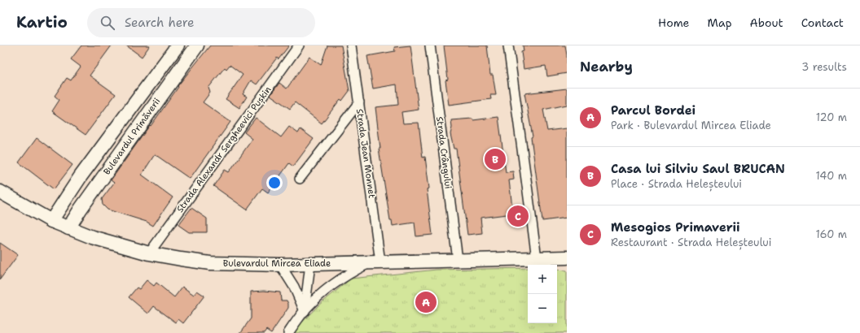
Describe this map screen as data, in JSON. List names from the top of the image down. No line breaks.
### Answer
{"streets":{"street":["Bulevardul Primăverii","Strada Alexandr Sergheevici Pușkin","Strada Crângului","Strada Jean Monnet","Bulevardul Mircea Eliade"]},"crossings":[["Bulevardul Primăverii","Bulevardul Mircea Eliade"],["Strada Alexandr Sergheevici Pușkin","Bulevardul Mircea Eliade"],["Strada Crângului","Bulevardul Mircea Eliade"],["Strada Jean Monnet","Bulevardul Mircea Eliade"]],"page":{"header":"Kartio","search":"Search here","nav":["Home","Map","About","Contact"],"heading":["Nearby","3 results"],"list":[{"mark":"A","name":"Parcul Bordei","note":"Park · Bulevardul Mircea Eliade","value":"120 m"},{"mark":"B","name":"Casa lui Silviu Saul BRUCAN","note":"Place · Strada Heleșteului","value":"140 m"},{"mark":"C","name":"Mesogios Primaverii","note":"Restaurant · Strada Heleșteului","value":"160 m"}],"pins":["B","C","A"],"map_buttons":["+","−"]}}
